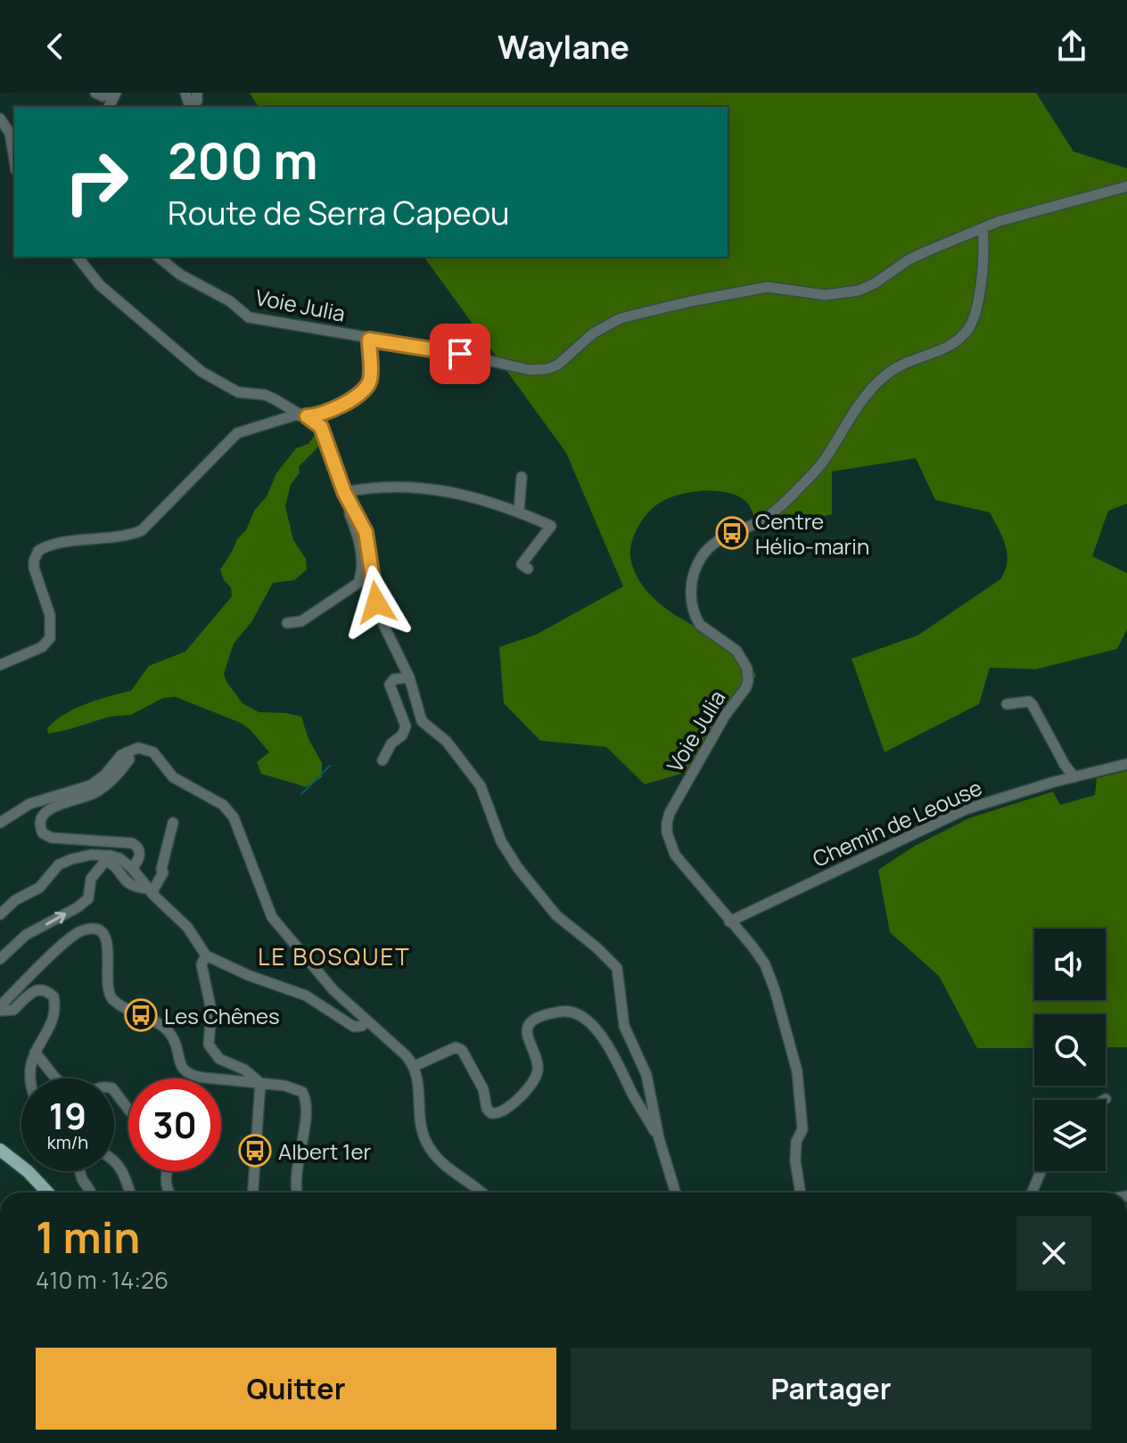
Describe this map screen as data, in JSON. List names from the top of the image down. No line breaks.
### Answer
{"streets":{"street":["Voie Julia","Chemin de Leouse"]},"crossings":[["Voie Julia","Chemin de Leouse"]],"districts":["LE BOSQUET"],"places":{"bus stop":["Centre Hélio-marin","Les Chênes","Albert 1er"]},"page":{"header":"Waylane","turn":["200 m","Route de Serra Capeou"],"speed":"19 km/h","limit":"30","heading":["1 min","410 m · 14:26"],"buttons":["Quitter","Partager"]}}
